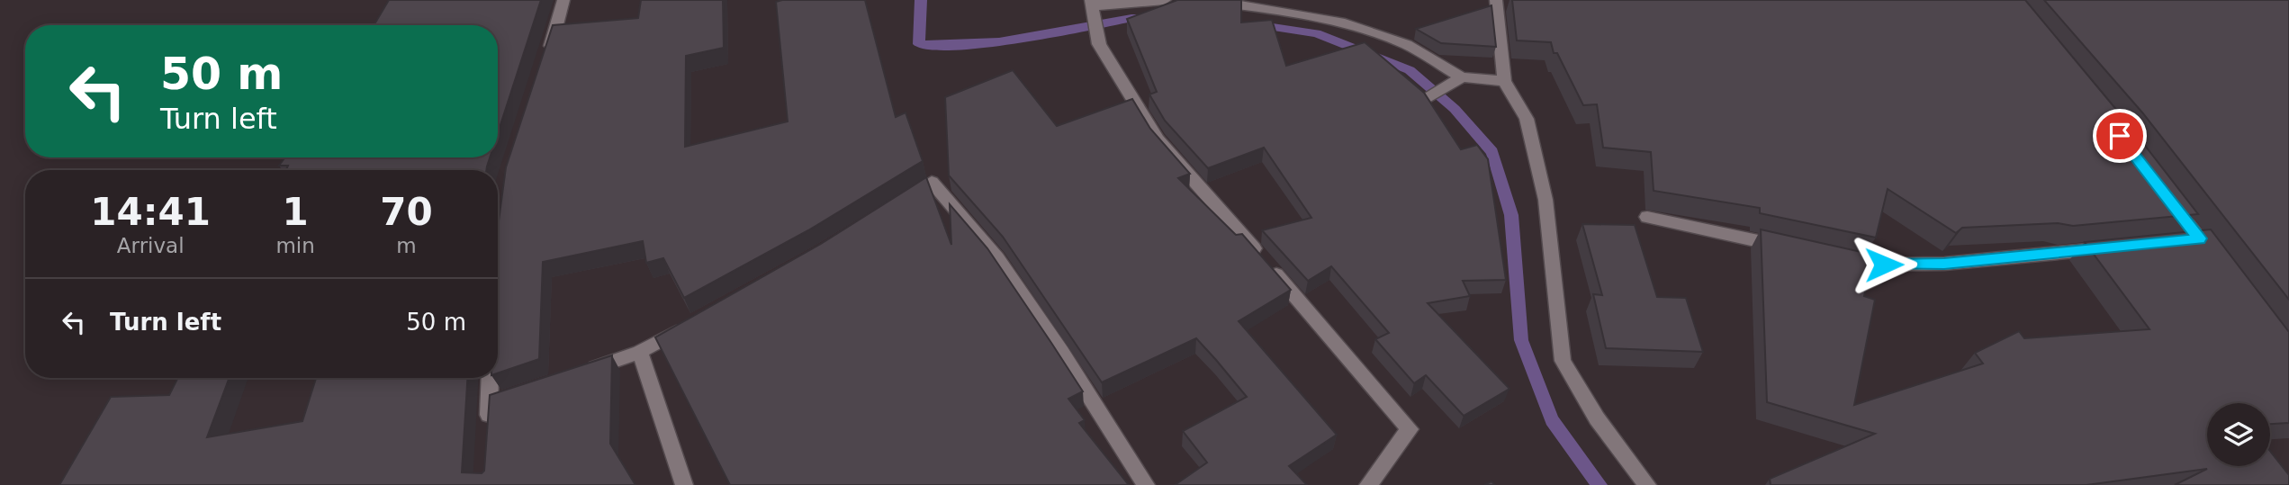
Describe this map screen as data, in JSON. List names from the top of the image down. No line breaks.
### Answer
{"page":{"turn":["50 m","Turn left"],"eta":["14:41","Arrival","1","min","70","m"],"list":[{"name":"Turn left","value":"50 m"}]}}
